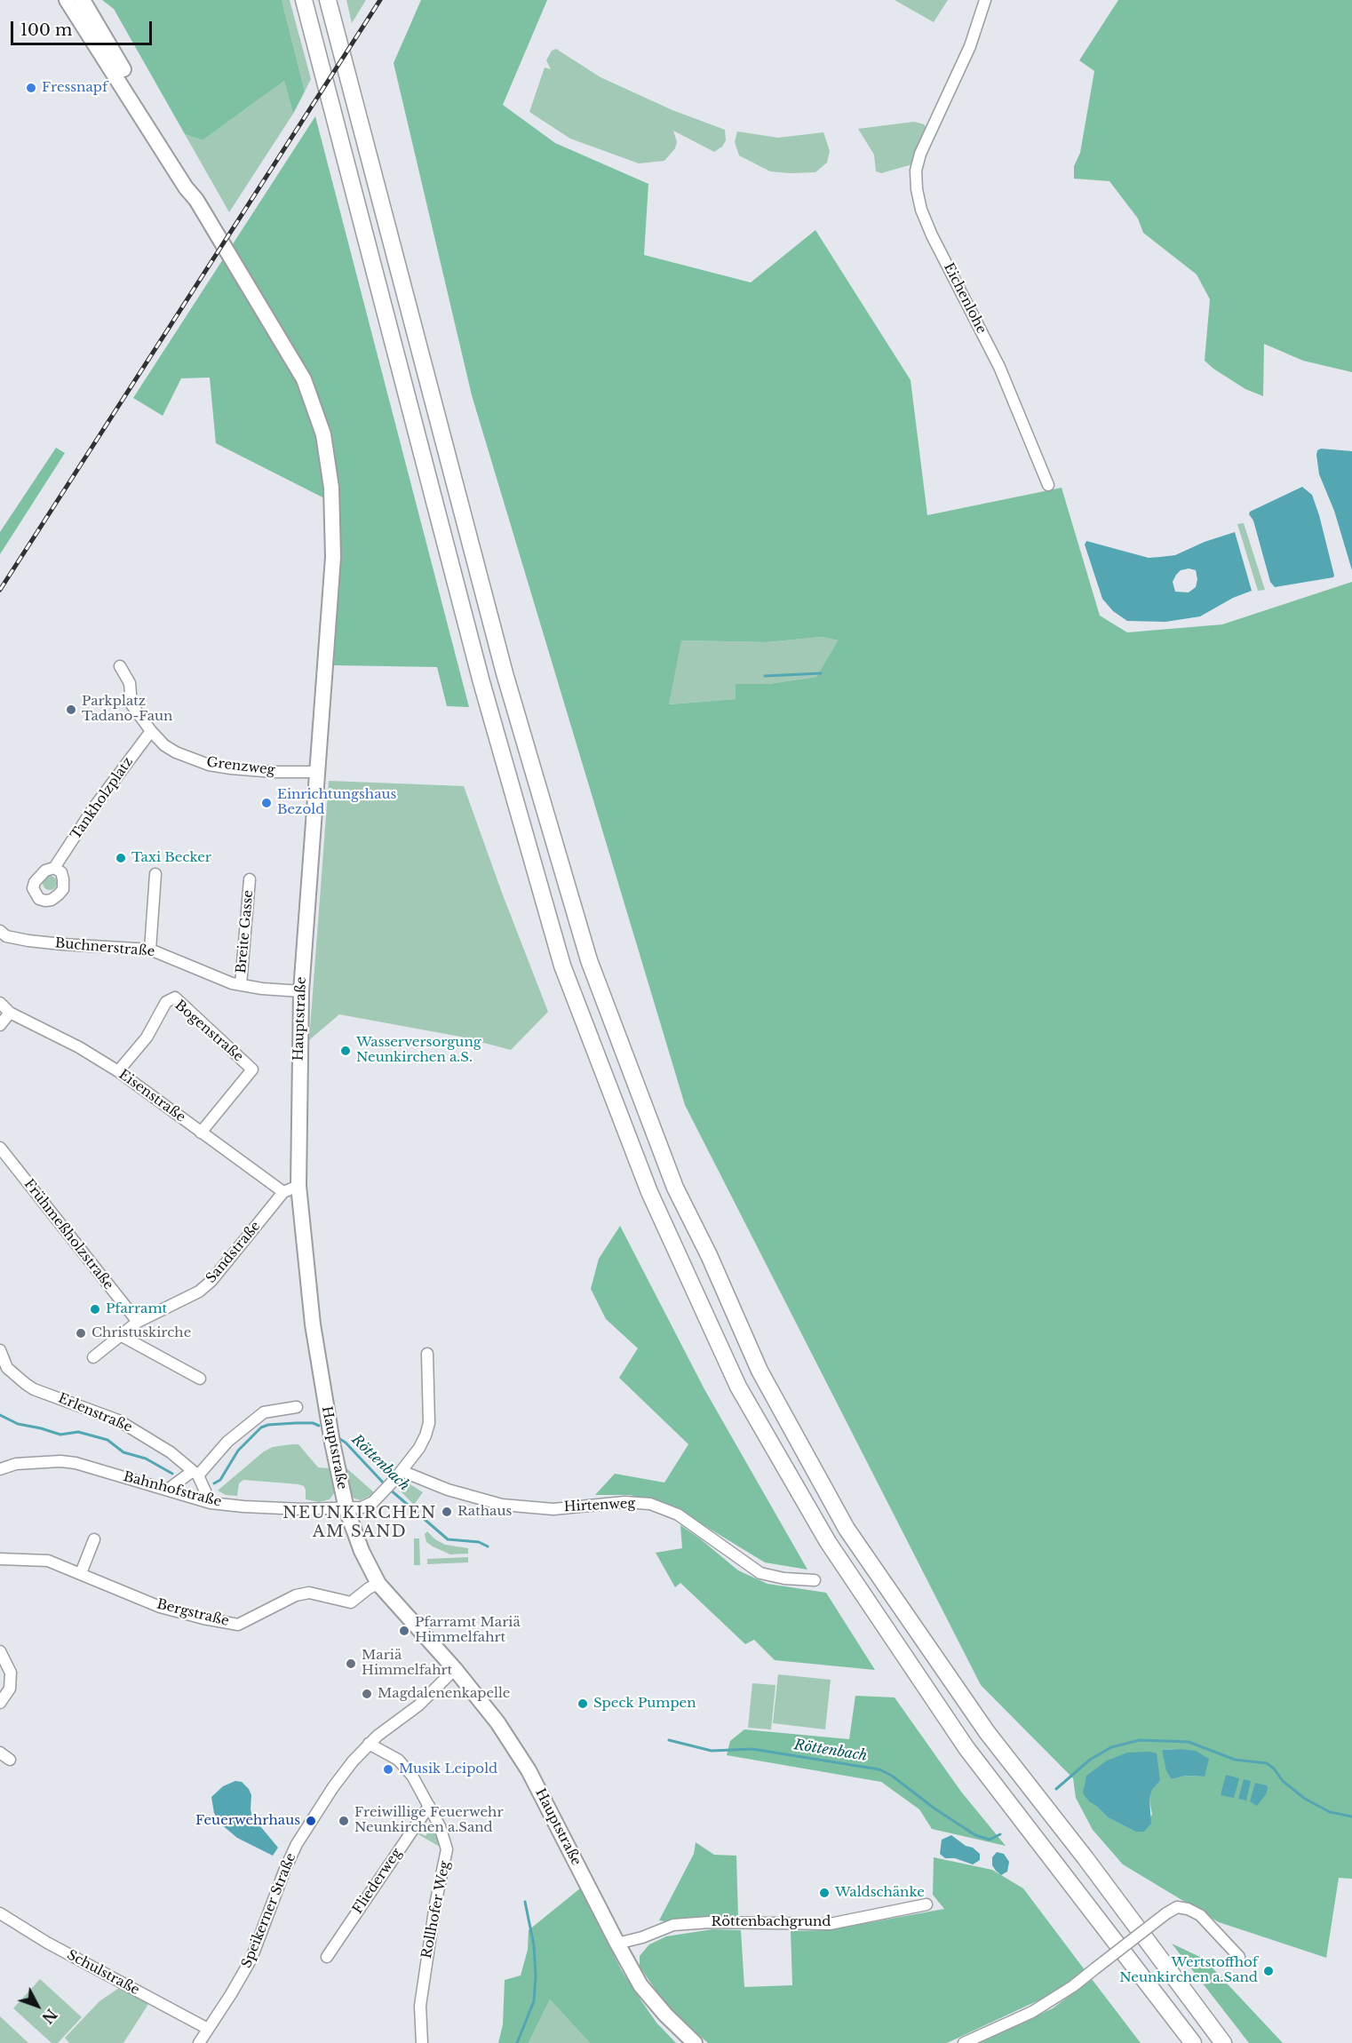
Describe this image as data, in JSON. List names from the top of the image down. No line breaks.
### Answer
{"streets":{"main road":["Hauptstraße"],"street":["Eichenlohe","Grenzweg","Tankholzplatz","Breite Gasse","Buchnerstraße","Bogenstraße","Eisenstraße","Frühmeßholzstraße","Sandstraße","Erlenstraße","Bahnhofstraße","Hirtenweg","Bergstraße","Fliederweg","Rollhofer Weg","Speikerner Straße","Röttenbachgrund","Schulstraße"]},"crossings":[["Grenzweg","Tankholzplatz"],["Grenzweg","Hauptstraße"],["Breite Gasse","Buchnerstraße"],["Buchnerstraße","Hauptstraße"],["Hauptstraße","Bahnhofstraße"],["Hauptstraße","Bergstraße"],["Hauptstraße","Speikerner Straße"],["Hauptstraße","Röttenbachgrund"],["Bogenstraße","Eisenstraße"],["Eisenstraße","Sandstraße"],["Frühmeßholzstraße","Sandstraße"],["Erlenstraße","Bahnhofstraße"],["Bahnhofstraße","Hirtenweg"],["Fliederweg","Rollhofer Weg"],["Rollhofer Weg","Speikerner Straße"],["Speikerner Straße","Schulstraße"]],"districts":["NEUNKIRCHEN AM SAND"],"water":["Röttenbach"],"places":["Fressnapf","Parkplatz Tadano-Faun","Einrichtungshaus Bezold","Taxi Becker","Wasserversorgung Neunkirchen a.S.","Pfarramt","Christuskirche","Rathaus","Pfarramt Mariä Himmelfahrt","Mariä Himmelfahrt","Magdalenenkapelle","Speck Pumpen","Musik Leipold","Feuerwehrhaus","Freiwillige Feuerwehr Neunkirchen a.Sand","Waldschänke","Wertstoffhof Neunkirchen a.Sand"],"scale_bar":"100 m","north":"bottom right"}
